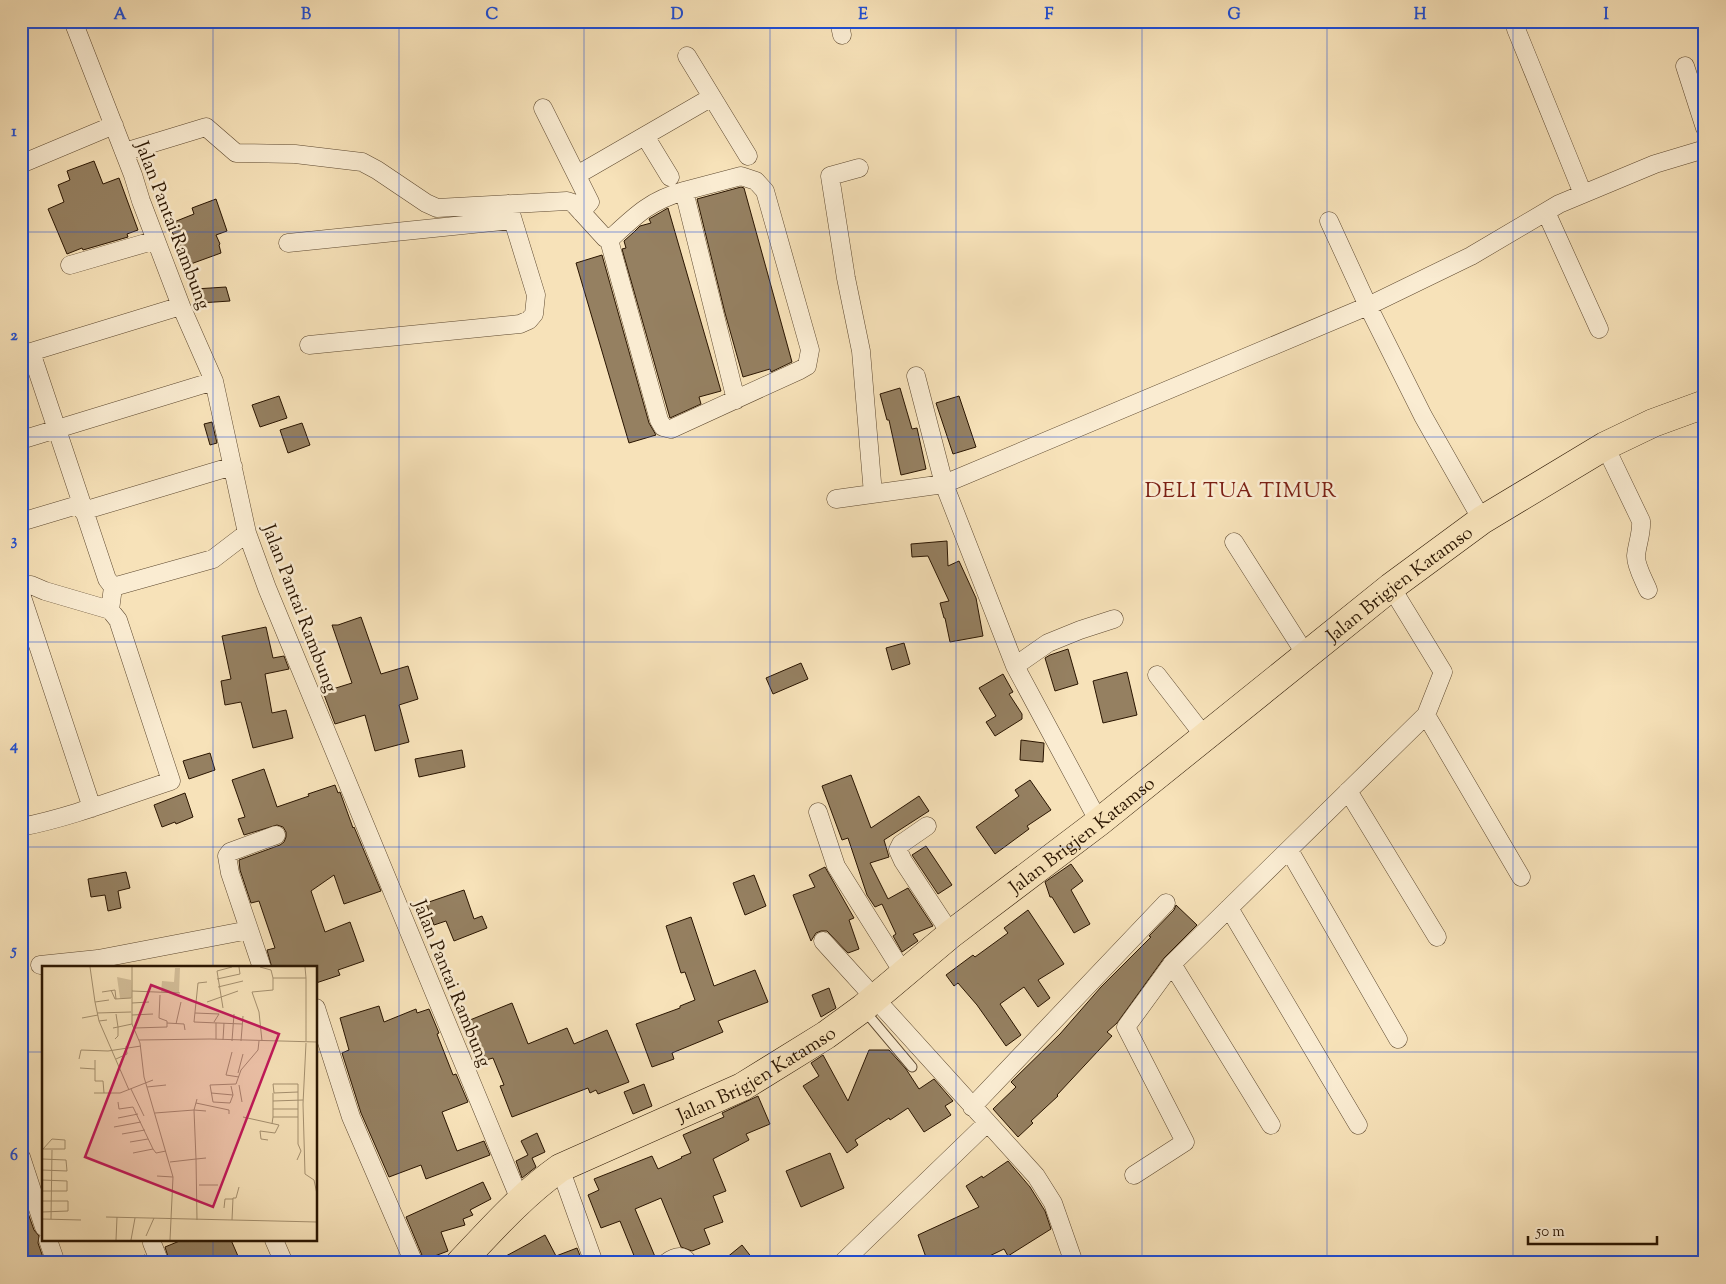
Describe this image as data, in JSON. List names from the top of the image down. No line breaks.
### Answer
{"streets":{"main road":["Jalan Brigjen Katamso"],"street":["Jalan Pantai Rambung"]},"crossings":[["Jalan Pantai Rambung","Jalan Brigjen Katamso"]],"districts":["DELI TUA TIMUR"],"scale_bar":"50 m","grid":{"columns":["A","B","C","D","E","F","G","H","I"],"rows":["1","2","3","4","5","6"]}}
